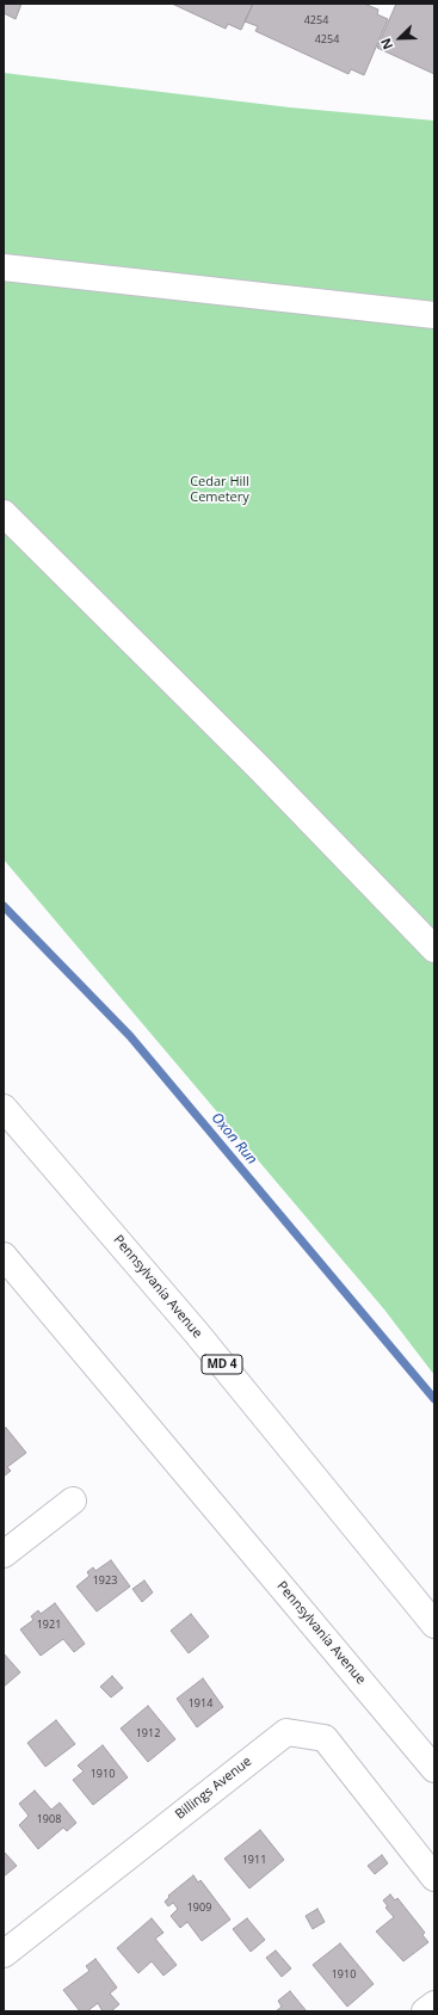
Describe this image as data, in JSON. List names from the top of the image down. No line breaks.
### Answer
{"streets":{"main road":["Pennsylvania Avenue","MD 4","Billings Avenue"]},"water":["Oxon Run"],"parks":["Cedar Hill Cemetery"],"house_numbers":["4254","4254","1923","1921","1914","1912","1910","1908","1911","1909","1910"],"north":"bottom left"}
